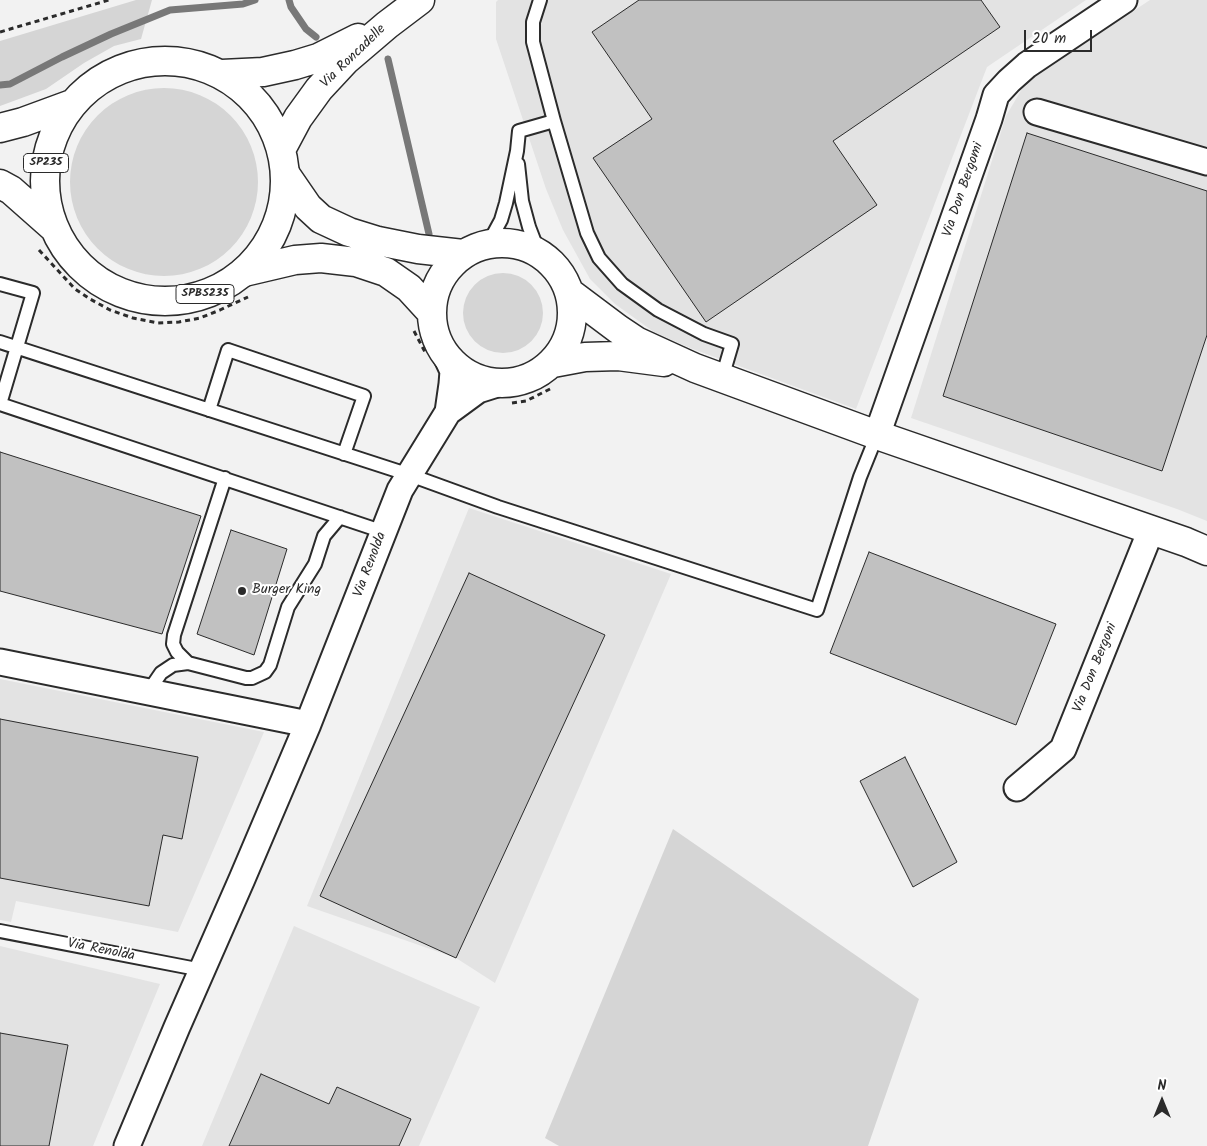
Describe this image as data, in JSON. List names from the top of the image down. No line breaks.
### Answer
{"streets":{"street":["Via Roncadelle","SP235","Via Don Bergomi","SPBS235","Via Renolda","Via Don Bergoni"]},"crossings":[["Via Roncadelle","SPBS235"],["SP235","SPBS235"]],"places":["Burger King"],"scale_bar":"20 m","north":"top"}
